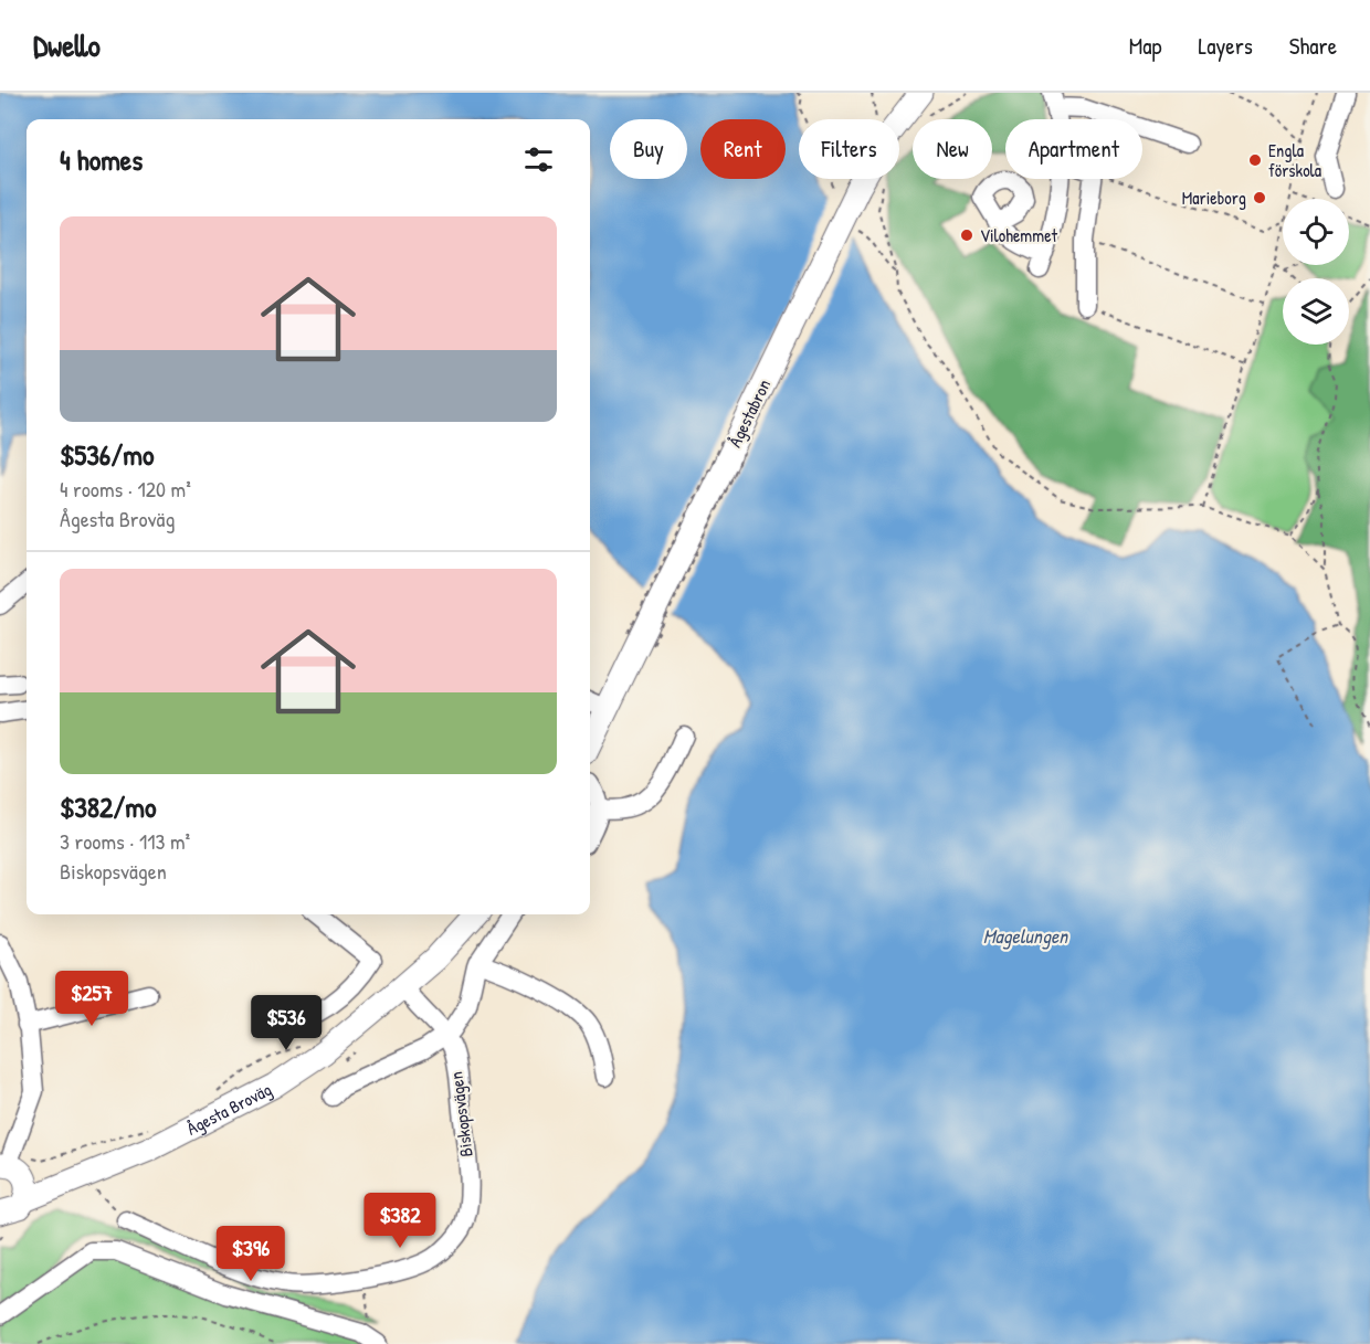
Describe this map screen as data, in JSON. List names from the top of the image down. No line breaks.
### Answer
{"streets":{"main road":["Ågestabron","Ågesta Broväg"],"street":["Biskopsvägen"]},"crossings":[["Ågesta Broväg","Biskopsvägen"]],"water":["Magelungen"],"places":["Engla förskola","Marieborg","Vilohemmet"],"page":{"header":"Dwello","nav":["Map","Layers","Share"],"chip":["Buy","Rent","Filters","New","Apartment"],"heading":"4 homes","list":[{"name":"$536/mo","note":"4 rooms · 120 m² · Ågesta Broväg"},{"name":"$382/mo","note":"3 rooms · 113 m² · Biskopsvägen"}],"price":["$257","$536","$382","$396"]}}
